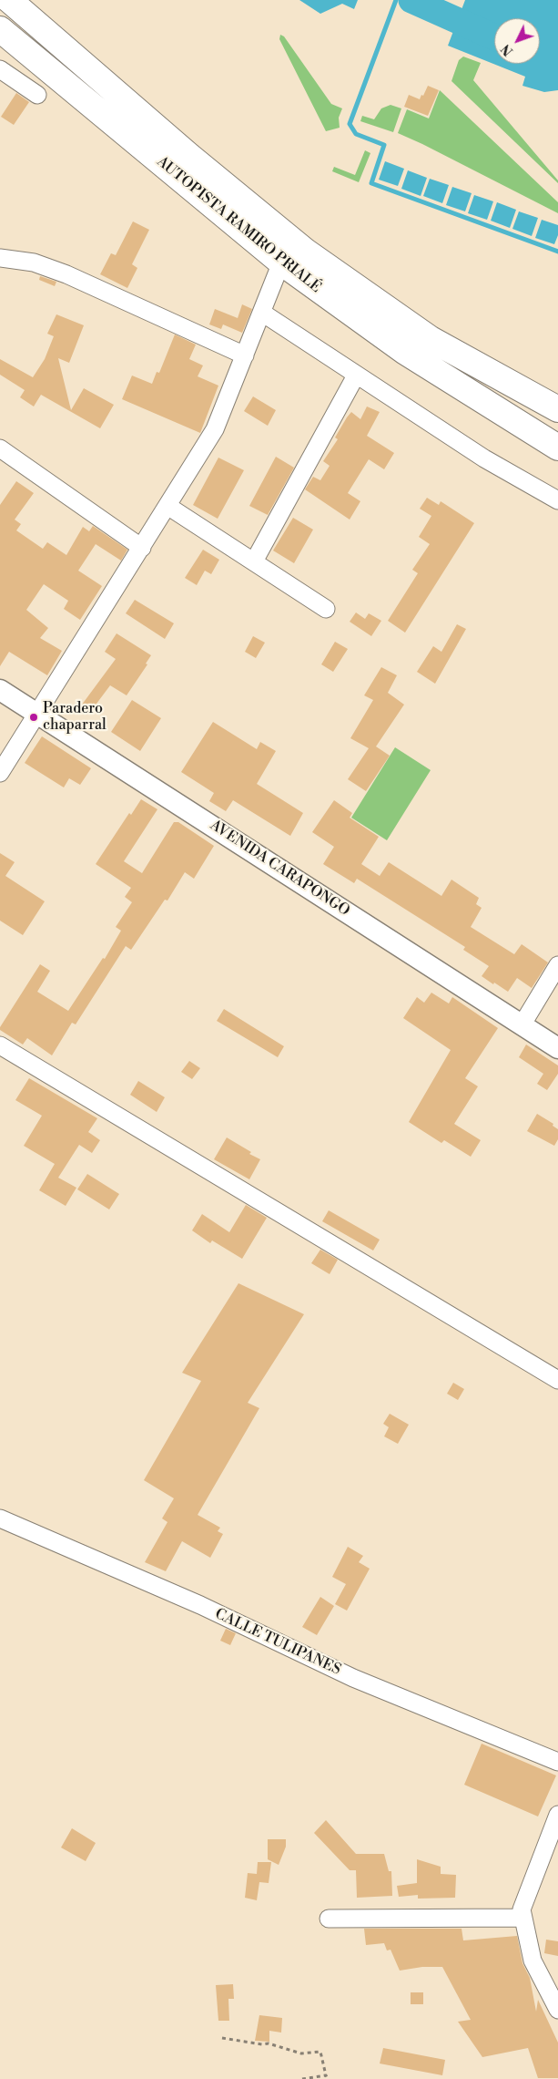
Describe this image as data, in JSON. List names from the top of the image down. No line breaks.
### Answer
{"streets":{"highway":["AUTOPISTA RAMIRO PRIALÉ"],"street":["AVENIDA CARAPONGO","CALLE TULIPANES"]},"places":["Paradero chaparral"],"north":"bottom left"}
